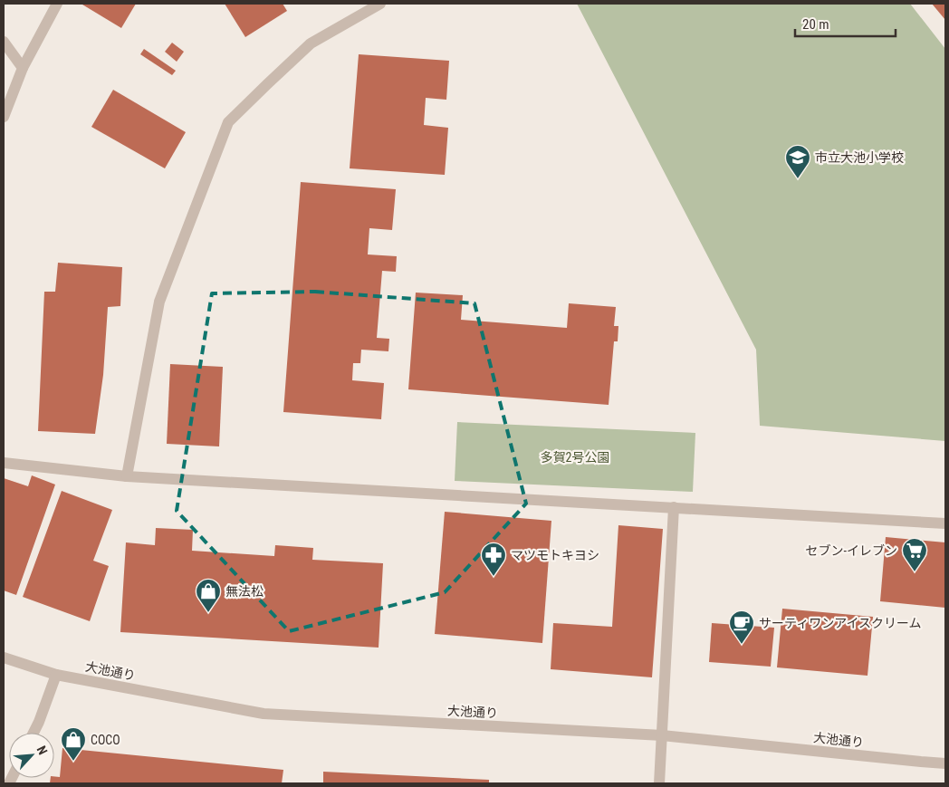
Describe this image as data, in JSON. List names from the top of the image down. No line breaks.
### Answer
{"streets":{"street":["大池通り"]},"parks":["多賀2号公園"],"places":{"school or university":["市立大池小学校"],"supermarket":["セブン-イレブン"],"pharmacy":["マツモトキヨシ"],"shop":["無法松","COCO"],"cafe":["サーティワンアイスクリーム"]},"scale_bar":"20 m","north":"top right"}
